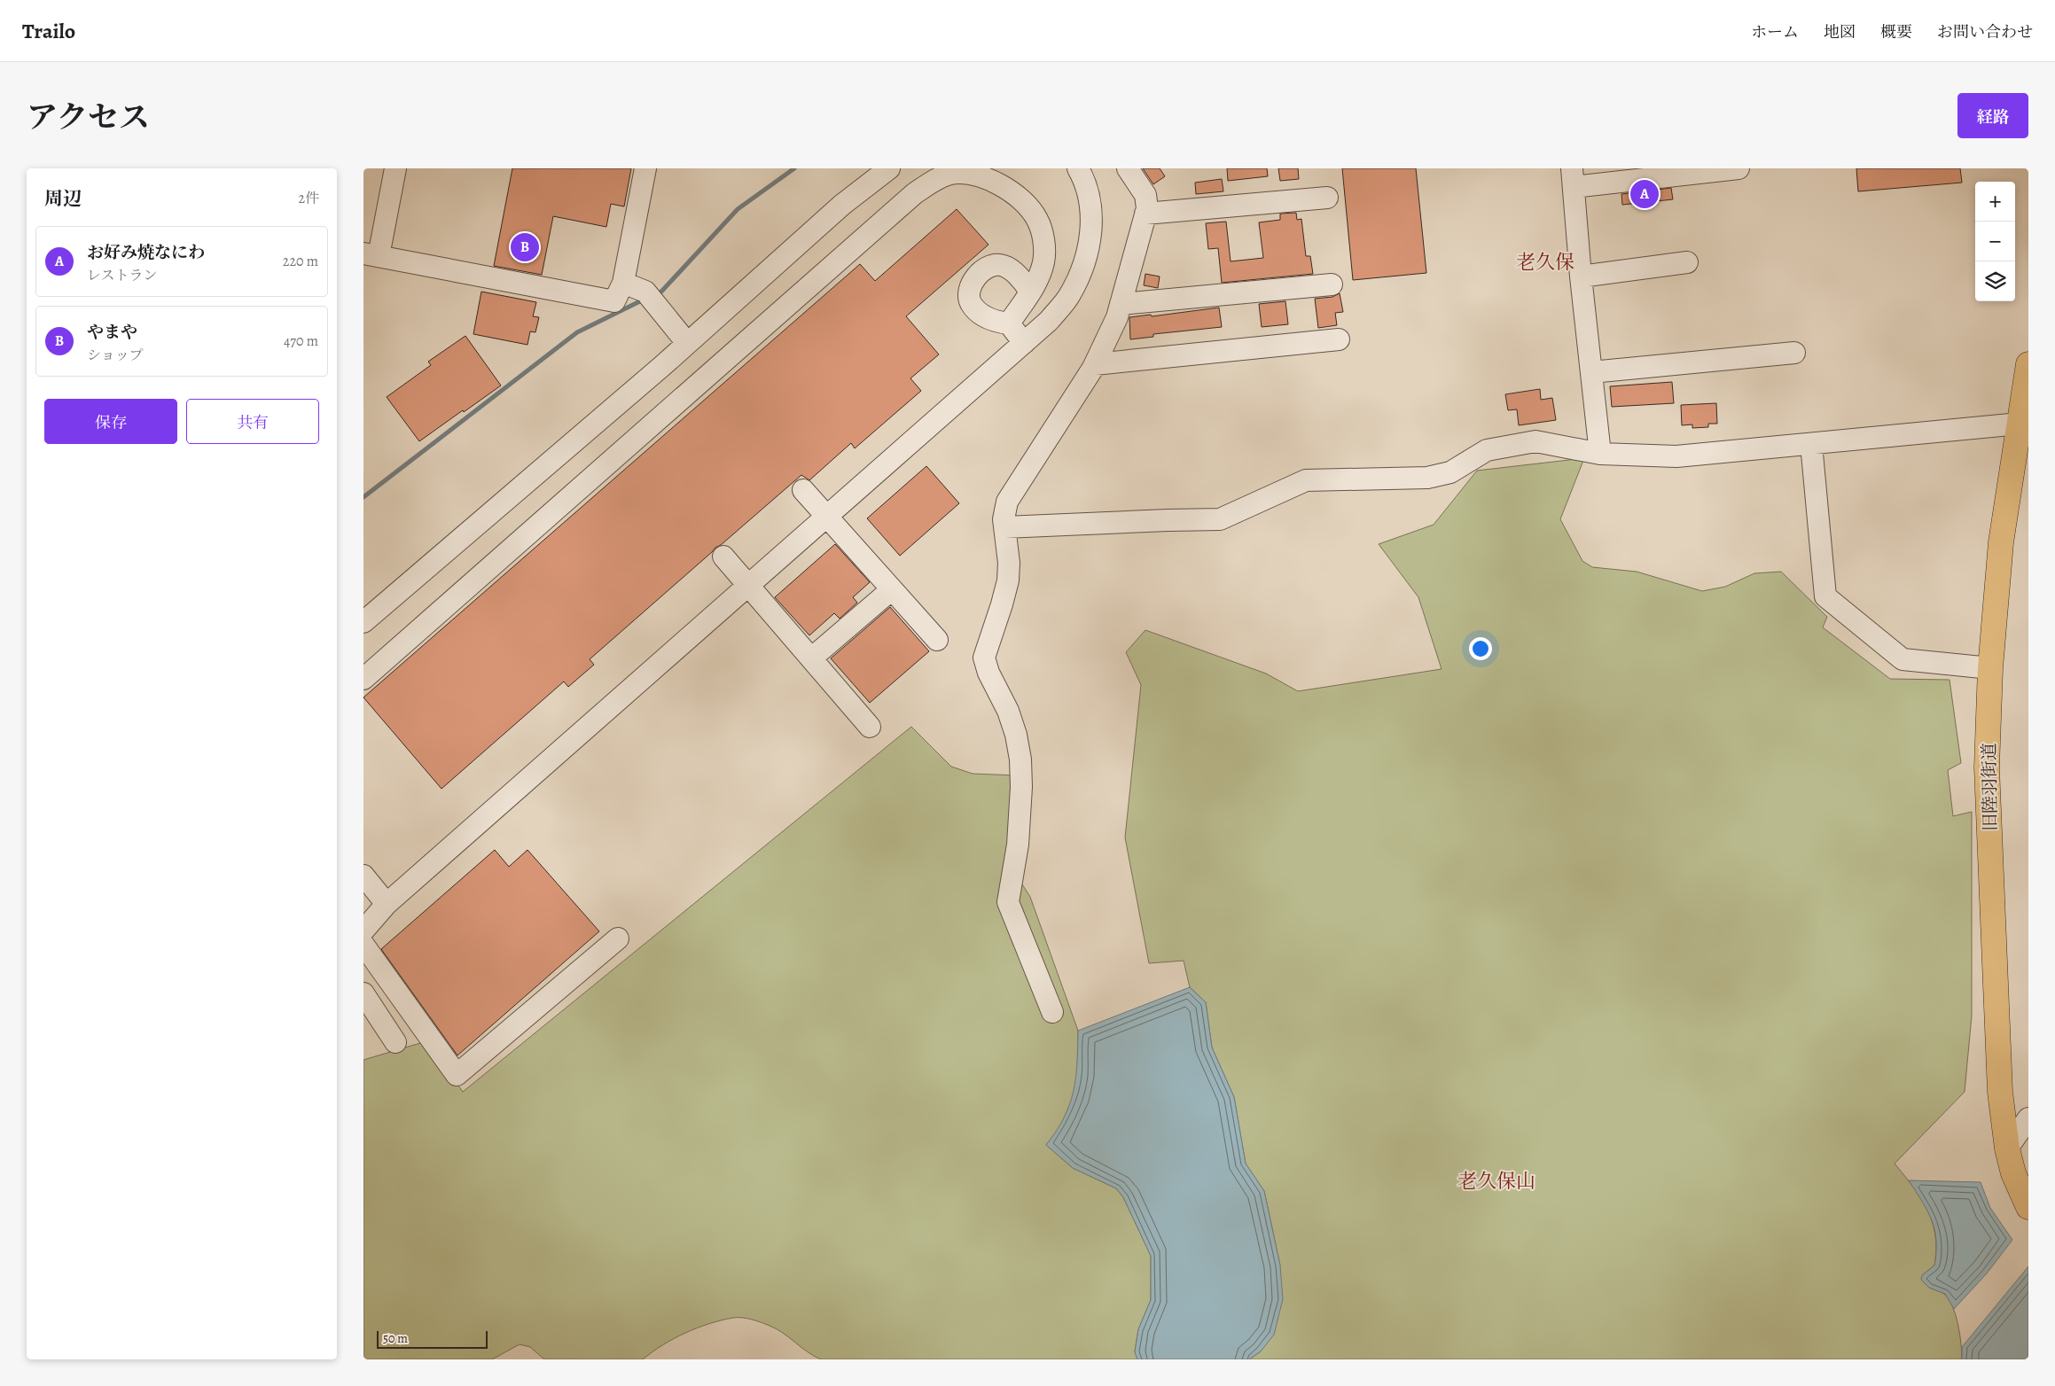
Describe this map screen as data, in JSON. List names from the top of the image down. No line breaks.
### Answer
{"streets":{"highway":["旧陸羽街道"]},"districts":["老久保","老久保山"],"scale_bar":"50 m","page":{"header":"Trailo","nav":["ホーム","地図","概要","お問い合わせ"],"title":"アクセス","buttons":["経路",["保存","共有"]],"heading":["周辺","2件"],"pins":["A","B"],"map_buttons":["+","−"],"list":[{"mark":"A","name":"お好み焼なにわ","note":"レストラン","value":"220 m"},{"mark":"B","name":"やまや","note":"ショップ","value":"470 m"}],"scale":"50 m"}}
